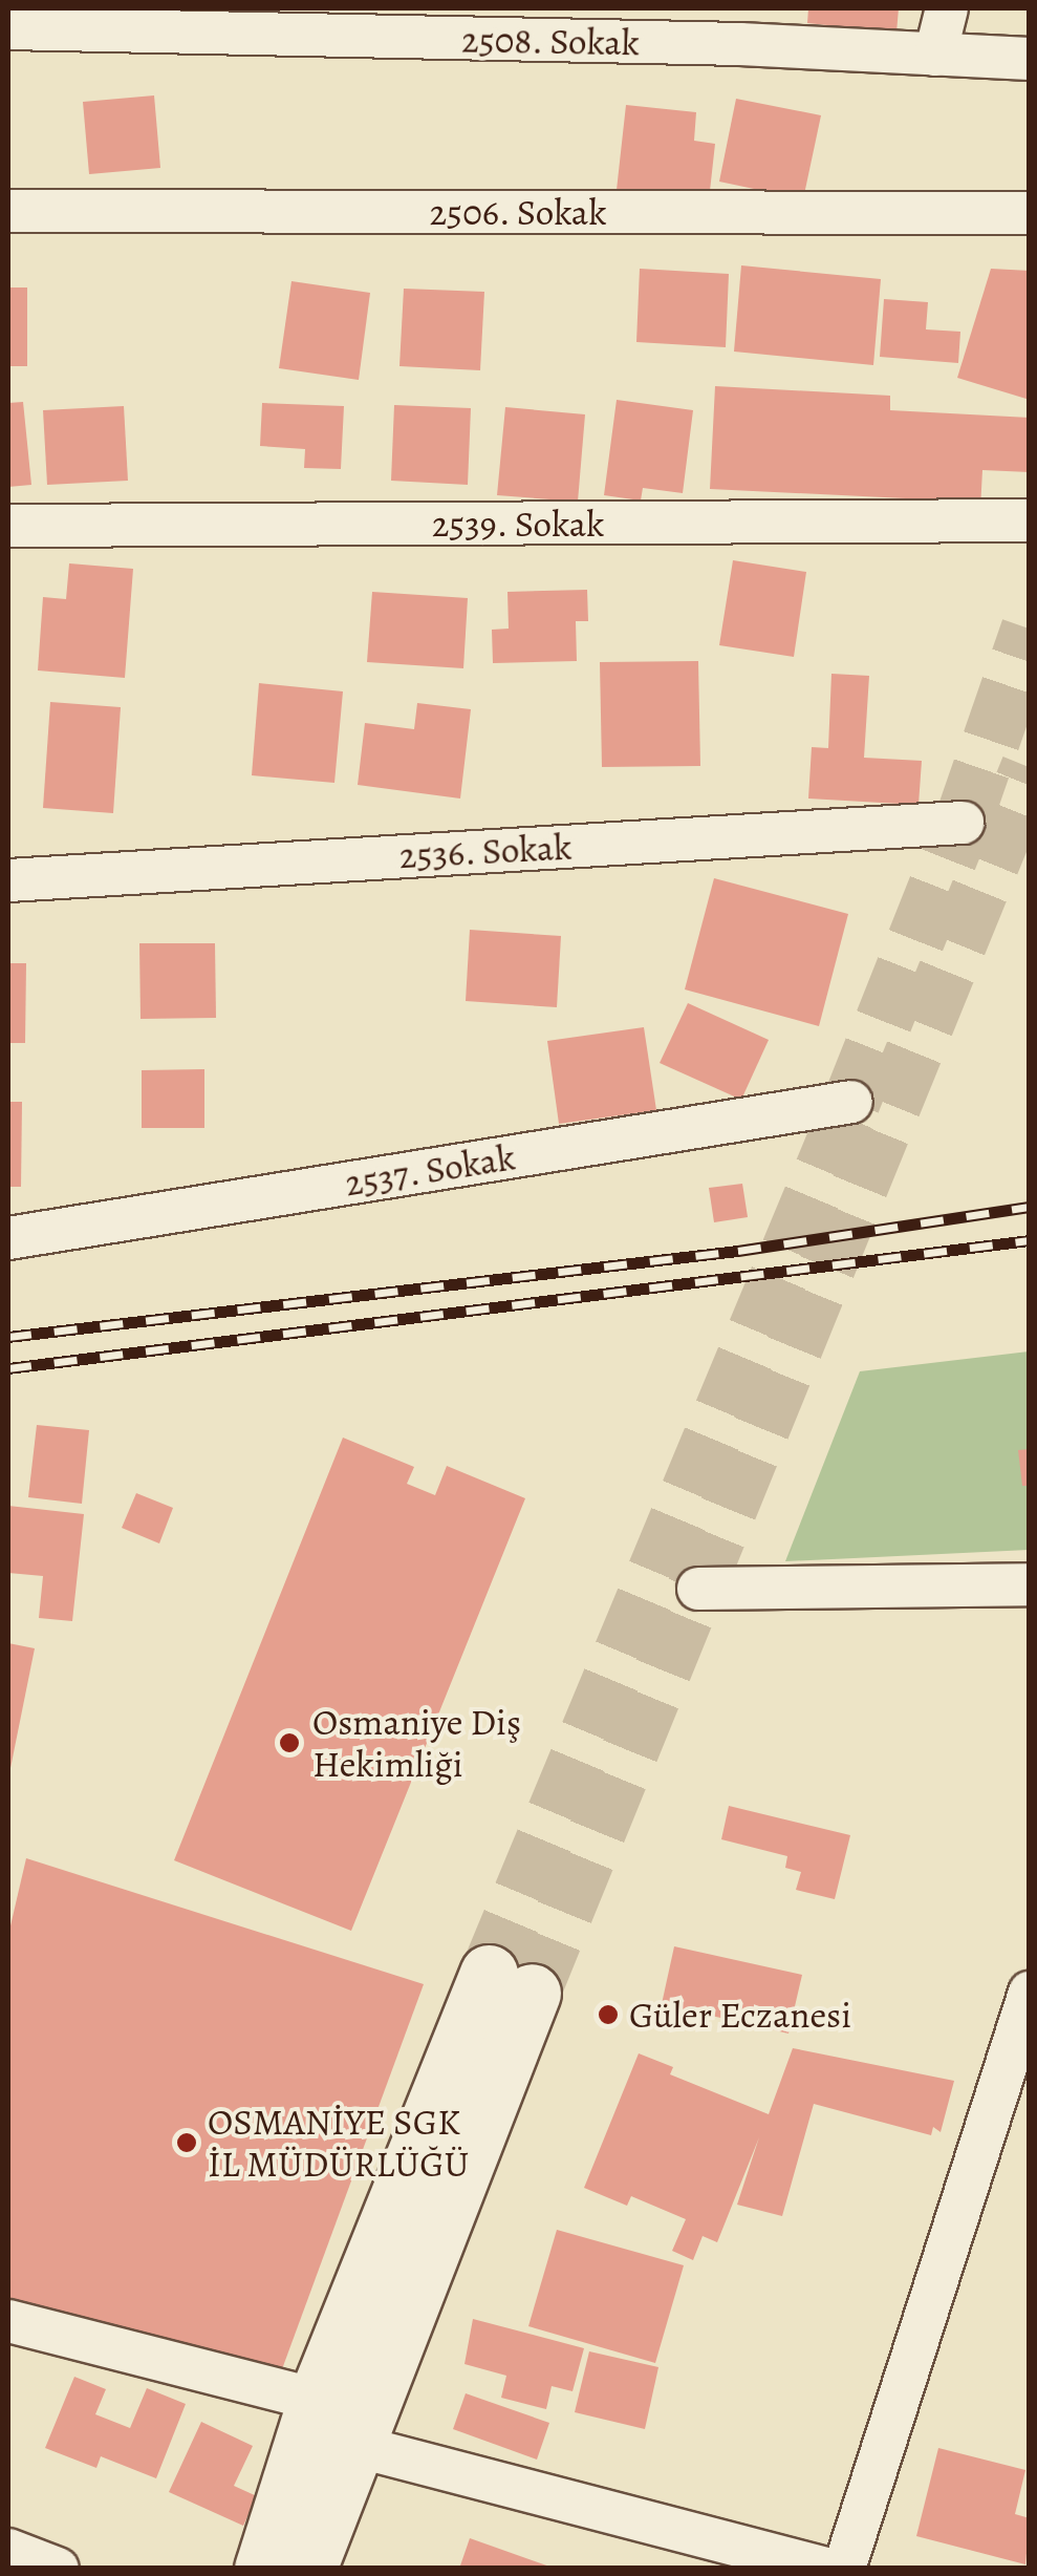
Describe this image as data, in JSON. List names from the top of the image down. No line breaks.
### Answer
{"streets":{"street":["2508. Sokak","2506. Sokak","2539. Sokak","2536. Sokak","2537. Sokak"]},"places":["Osmaniye Diş Hekimliği","Güler Eczanesi","OSMANİYE SGK İL MÜDÜRLÜĞÜ"]}
